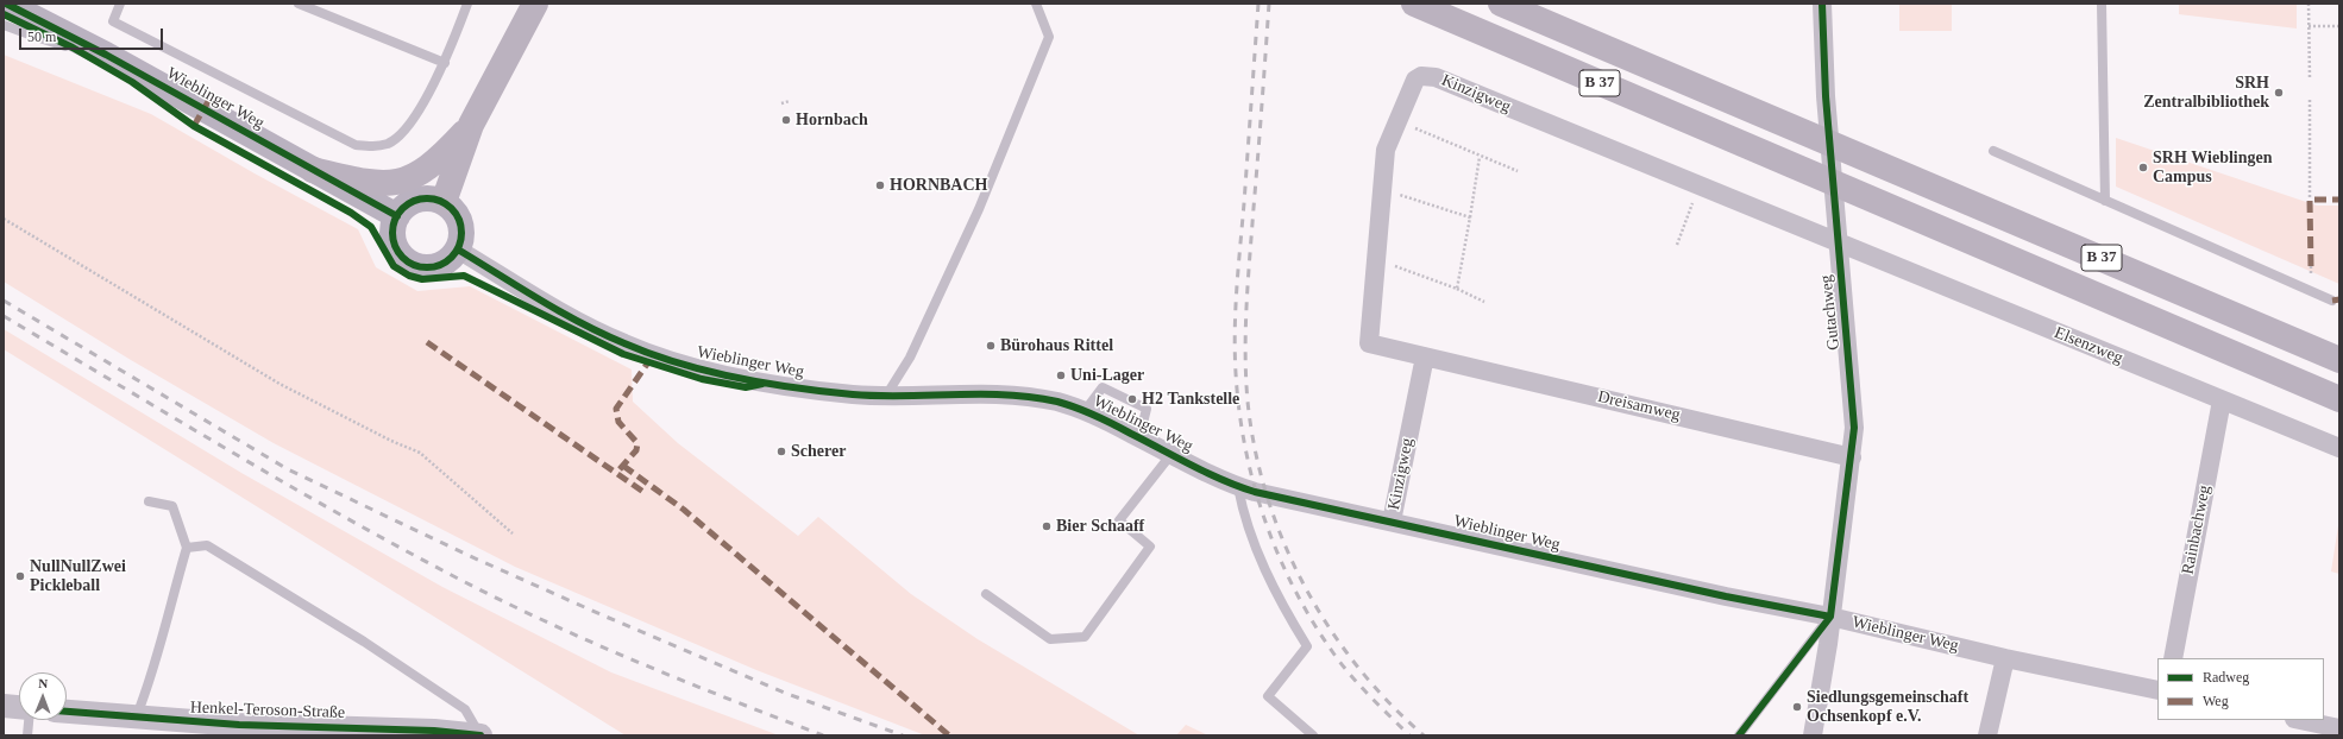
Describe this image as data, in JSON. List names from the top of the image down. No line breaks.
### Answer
{"streets":{"highway":["B 37"],"main road":["Wieblinger Weg"],"street":["Kinzigweg","Gutachweg","Elsenzweg","Dreisamweg","Rainbachweg","Henkel-Teroson-Straße"]},"crossings":[["Kinzigweg","Wieblinger Weg"],["Kinzigweg","Gutachweg"],["Kinzigweg","Elsenzweg"],["Kinzigweg","Dreisamweg"],["Wieblinger Weg","Gutachweg"],["Gutachweg","Elsenzweg"],["Gutachweg","Dreisamweg"],["Elsenzweg","Rainbachweg"]],"places":["SRH Zentralbibliothek","Hornbach","SRH Wieblingen Campus","HORNBACH","Bürohaus Rittel","Uni-Lager","H2 Tankstelle","Scherer","Bier Schaaff","NullNullZwei Pickleball","Siedlungsgemeinschaft Ochsenkopf e.V."],"legend":["Radweg","Weg"],"scale_bar":"50 m","north":"top"}
